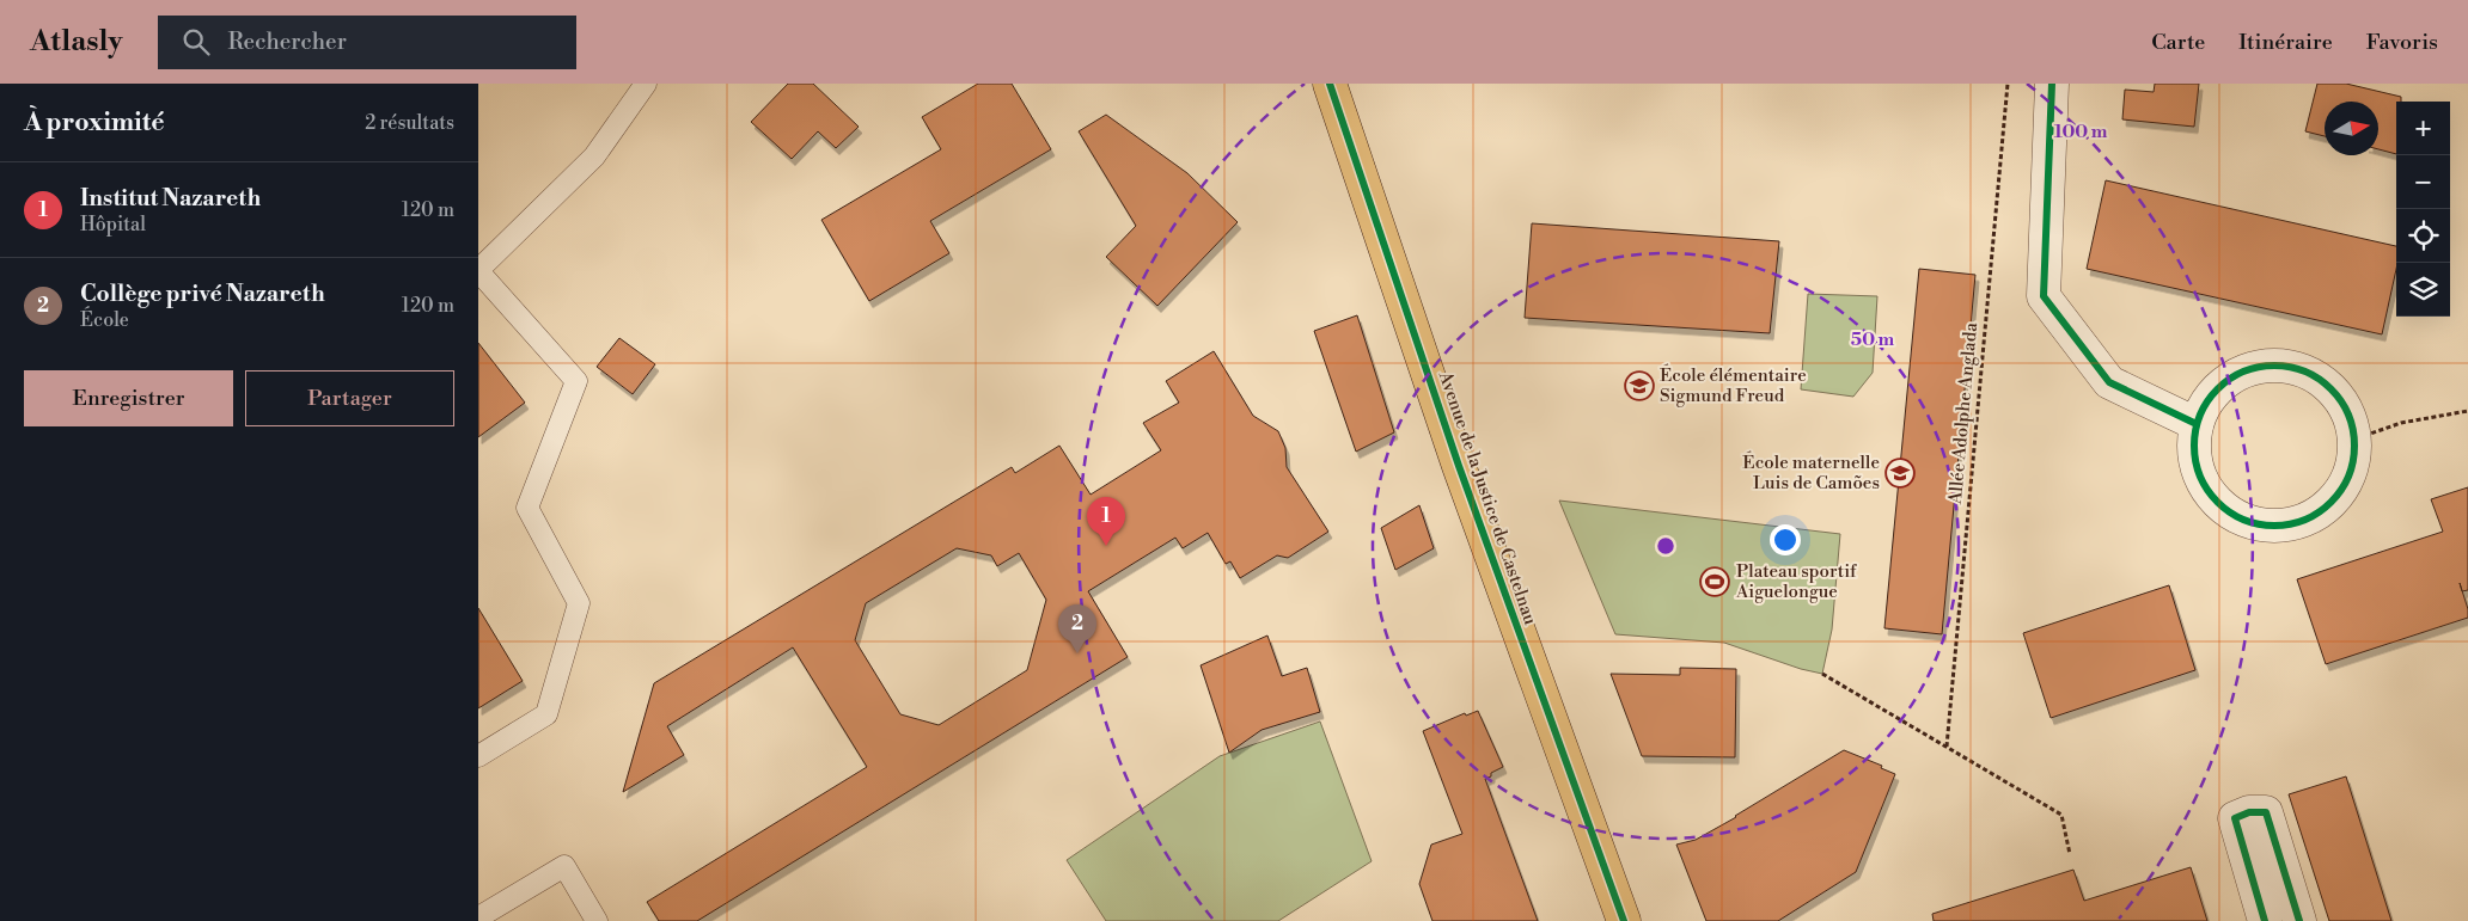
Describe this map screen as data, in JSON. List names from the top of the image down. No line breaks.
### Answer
{"streets":{"main road":["Avenue de la Justice de Castelnau"],"path":["Allée Adolphe Anglada"]},"places":{"school or university":["École élémentaire Sigmund Freud","École maternelle Luis de Camões"],"sports":["Plateau sportif Aiguelongue"]},"north":"right","page":{"header":"Atlasly","search":"Rechercher","nav":["Carte","Itinéraire","Favoris"],"heading":["À proximité","2 résultats"],"map_buttons":["+","−"],"list":[{"mark":"1","name":"Institut Nazareth","note":"Hôpital","value":"120 m"},{"mark":"2","name":"Collège privé Nazareth","note":"École","value":"120 m"}],"buttons":["Enregistrer","Partager"],"pins":["1","2"]},"rings":["100 m","50 m"]}
